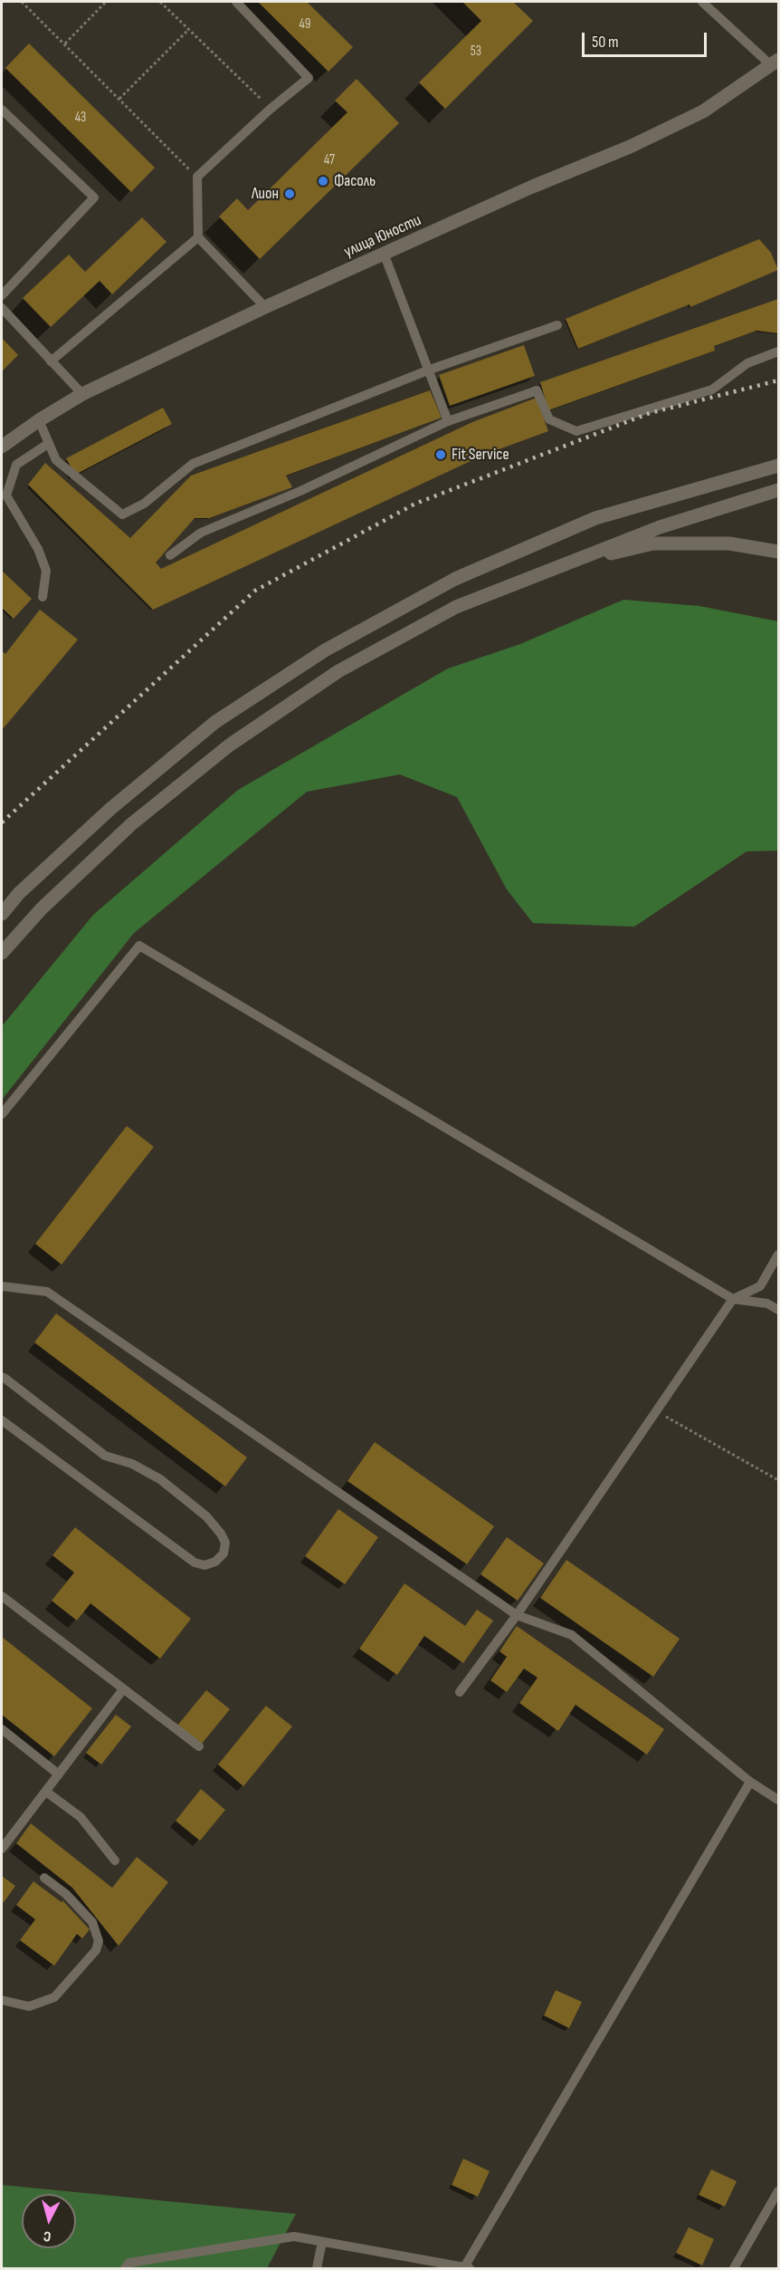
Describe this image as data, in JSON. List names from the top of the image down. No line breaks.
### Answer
{"streets":{"main road":["улица Юности"]},"places":["Фасоль","Лион","Fit Service"],"house_numbers":["49","53","43","47"],"scale_bar":"50 m","north":"bottom"}
